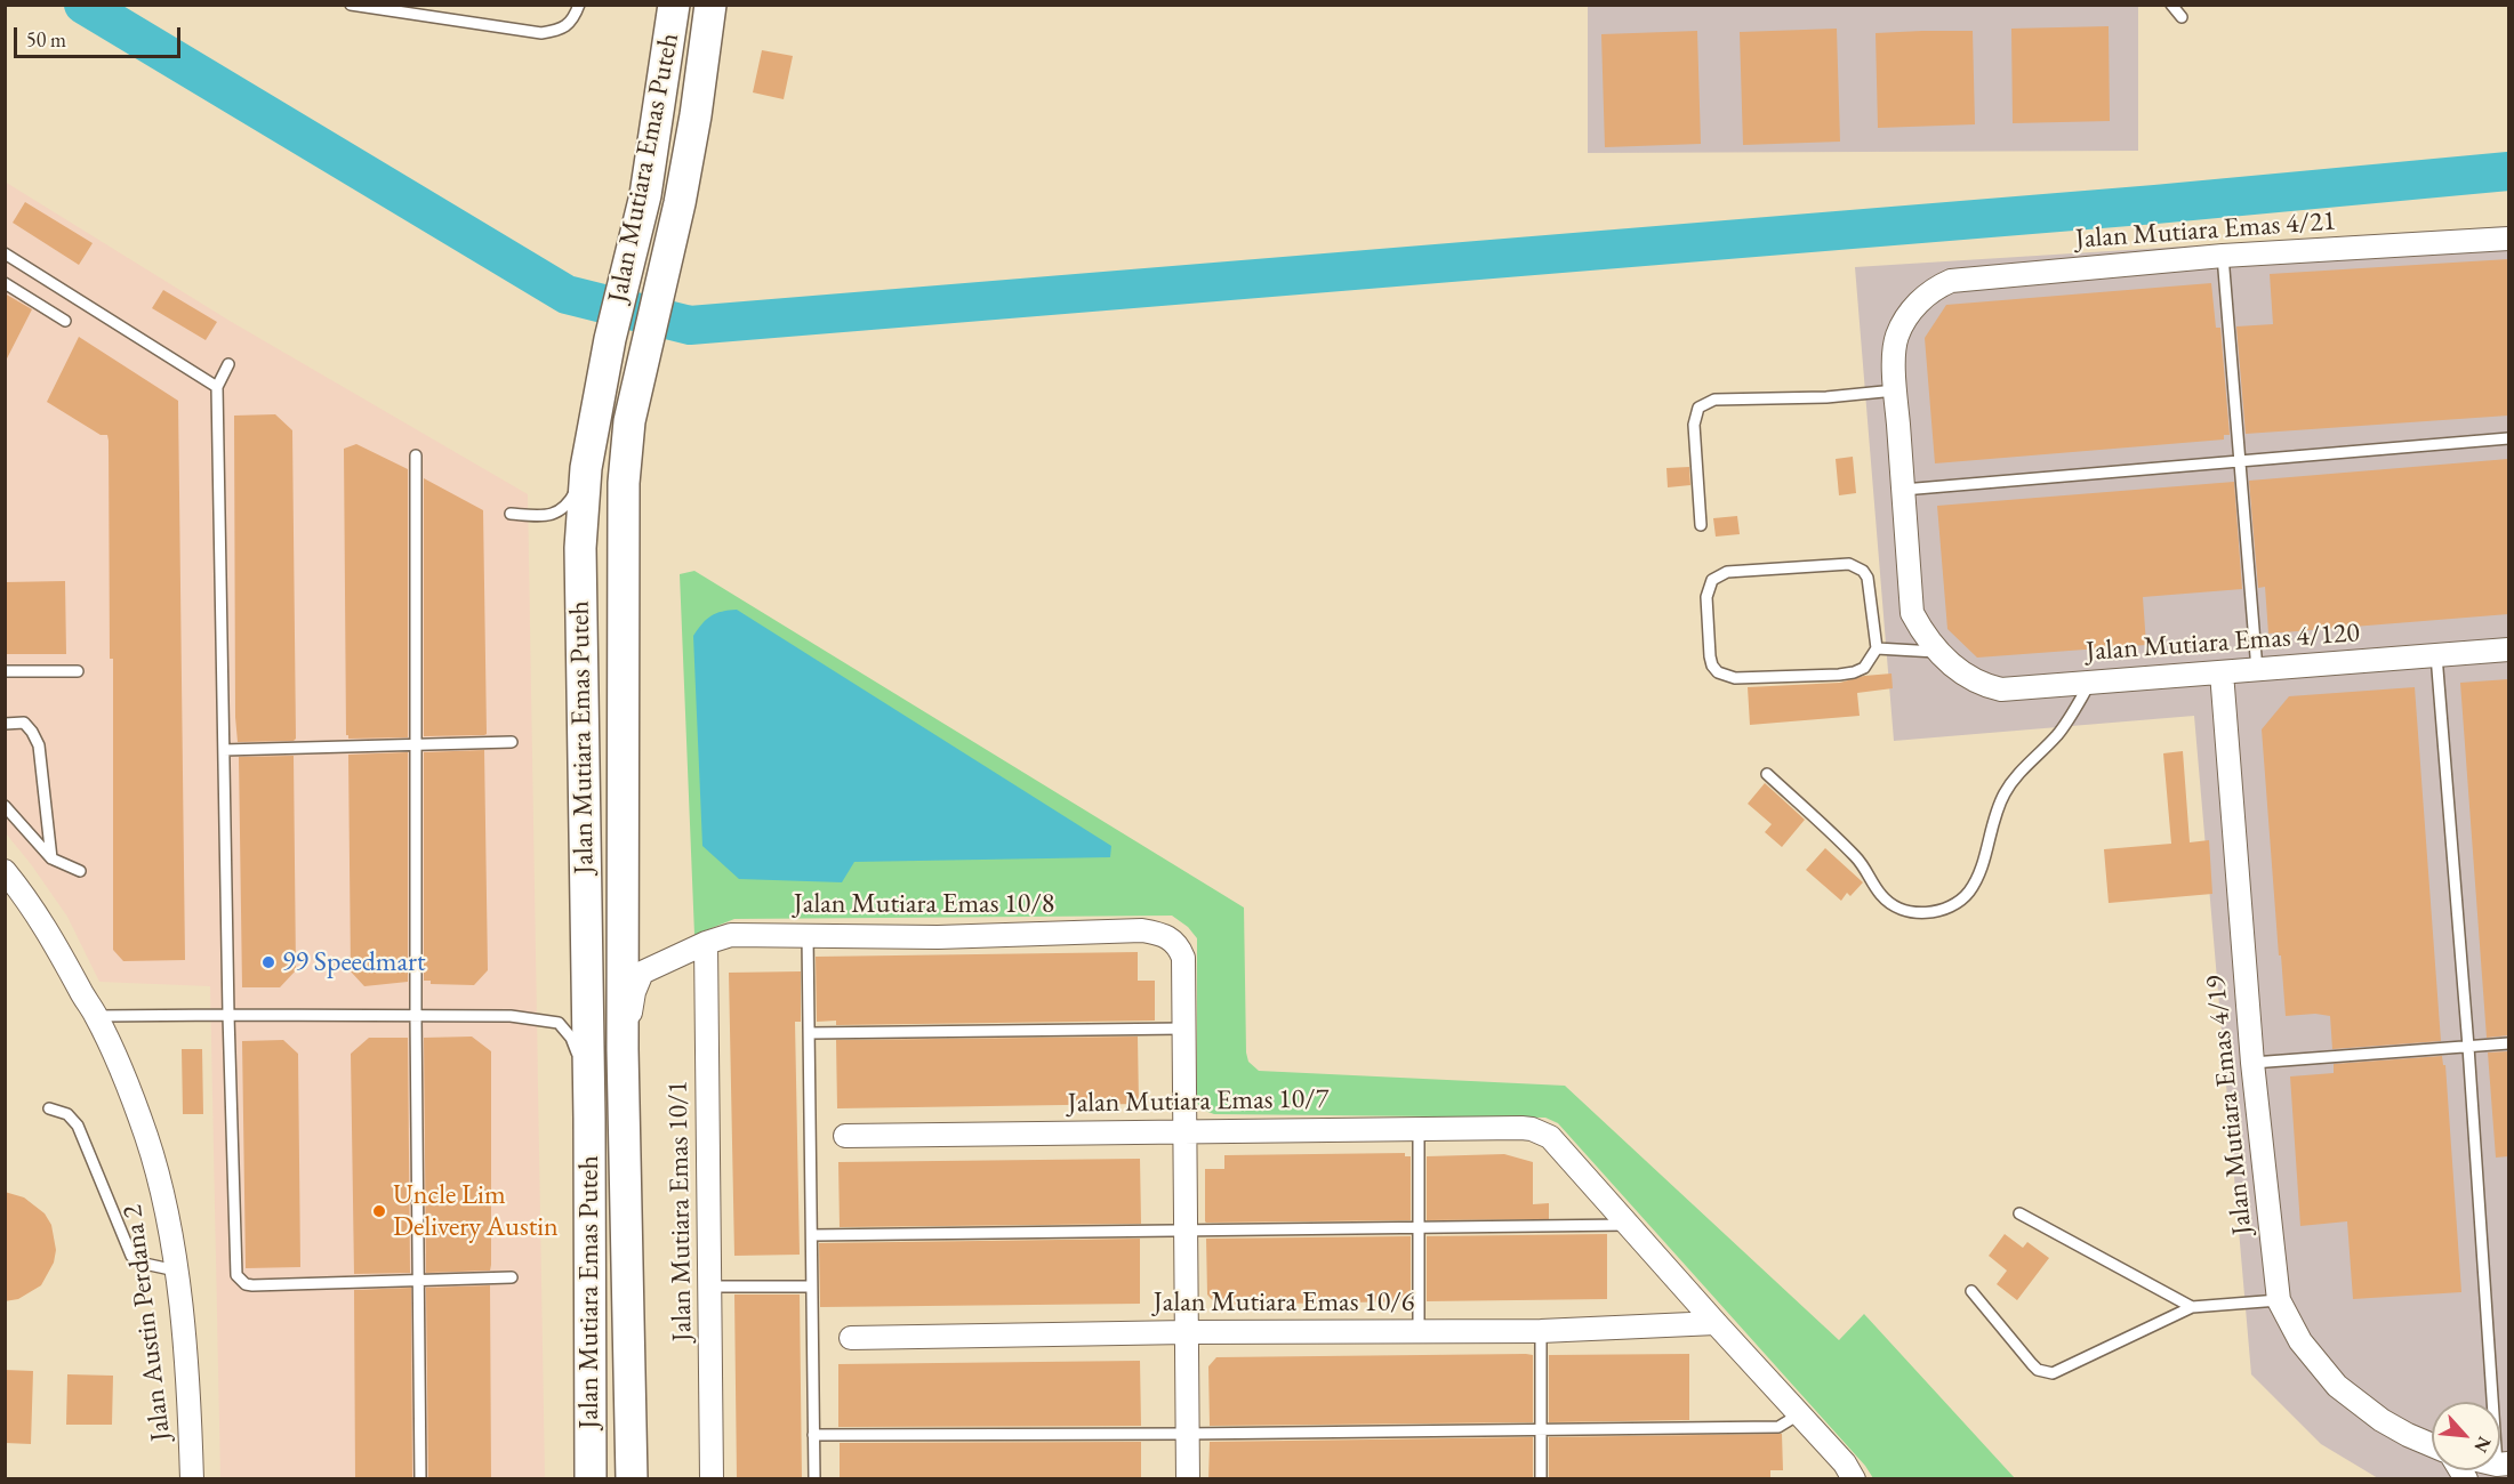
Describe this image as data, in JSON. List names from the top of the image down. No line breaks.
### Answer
{"streets":{"street":["Jalan Mutiara Emas Puteh","Jalan Mutiara Emas 4/21","Jalan Mutiara Emas 4/120","Jalan Mutiara Emas 10/8","Jalan Mutiara Emas 10/7","Jalan Mutiara Emas 4/19","Jalan Mutiara Emas 10/1","Jalan Mutiara Emas 10/6","Jalan Austin Perdana 2"]},"crossings":[["Jalan Mutiara Emas Puteh","Jalan Mutiara Emas 10/8"],["Jalan Mutiara Emas 4/21","Jalan Mutiara Emas 4/120"],["Jalan Mutiara Emas 4/120","Jalan Mutiara Emas 4/19"],["Jalan Mutiara Emas 10/8","Jalan Mutiara Emas 10/1"]],"places":["99 Speedmart","Uncle Lim Delivery Austin"],"scale_bar":"50 m","north":"bottom right"}
